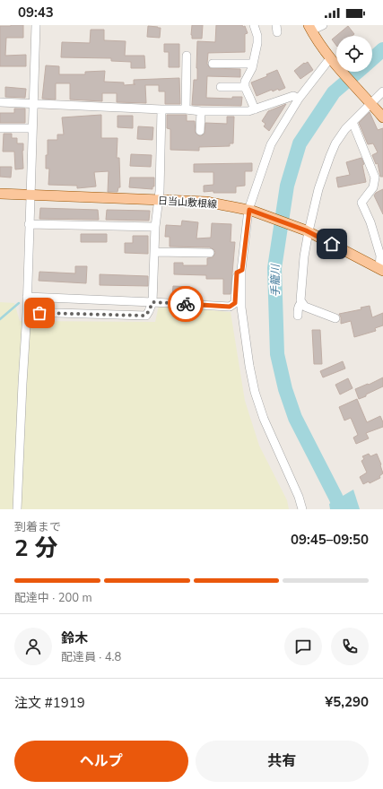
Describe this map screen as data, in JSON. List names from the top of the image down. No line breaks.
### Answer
{"streets":{"main road":["日当山敷根線"]},"water":["手籠川"],"page":{"status":"09:43","heading":["2 分","到着まで","09:45–09:50"],"panel":["鈴木","配達員 · 4.8","注文 #1919","¥5,290"],"bar":"配達中 · 200 m","buttons":["ヘルプ","共有"]}}
